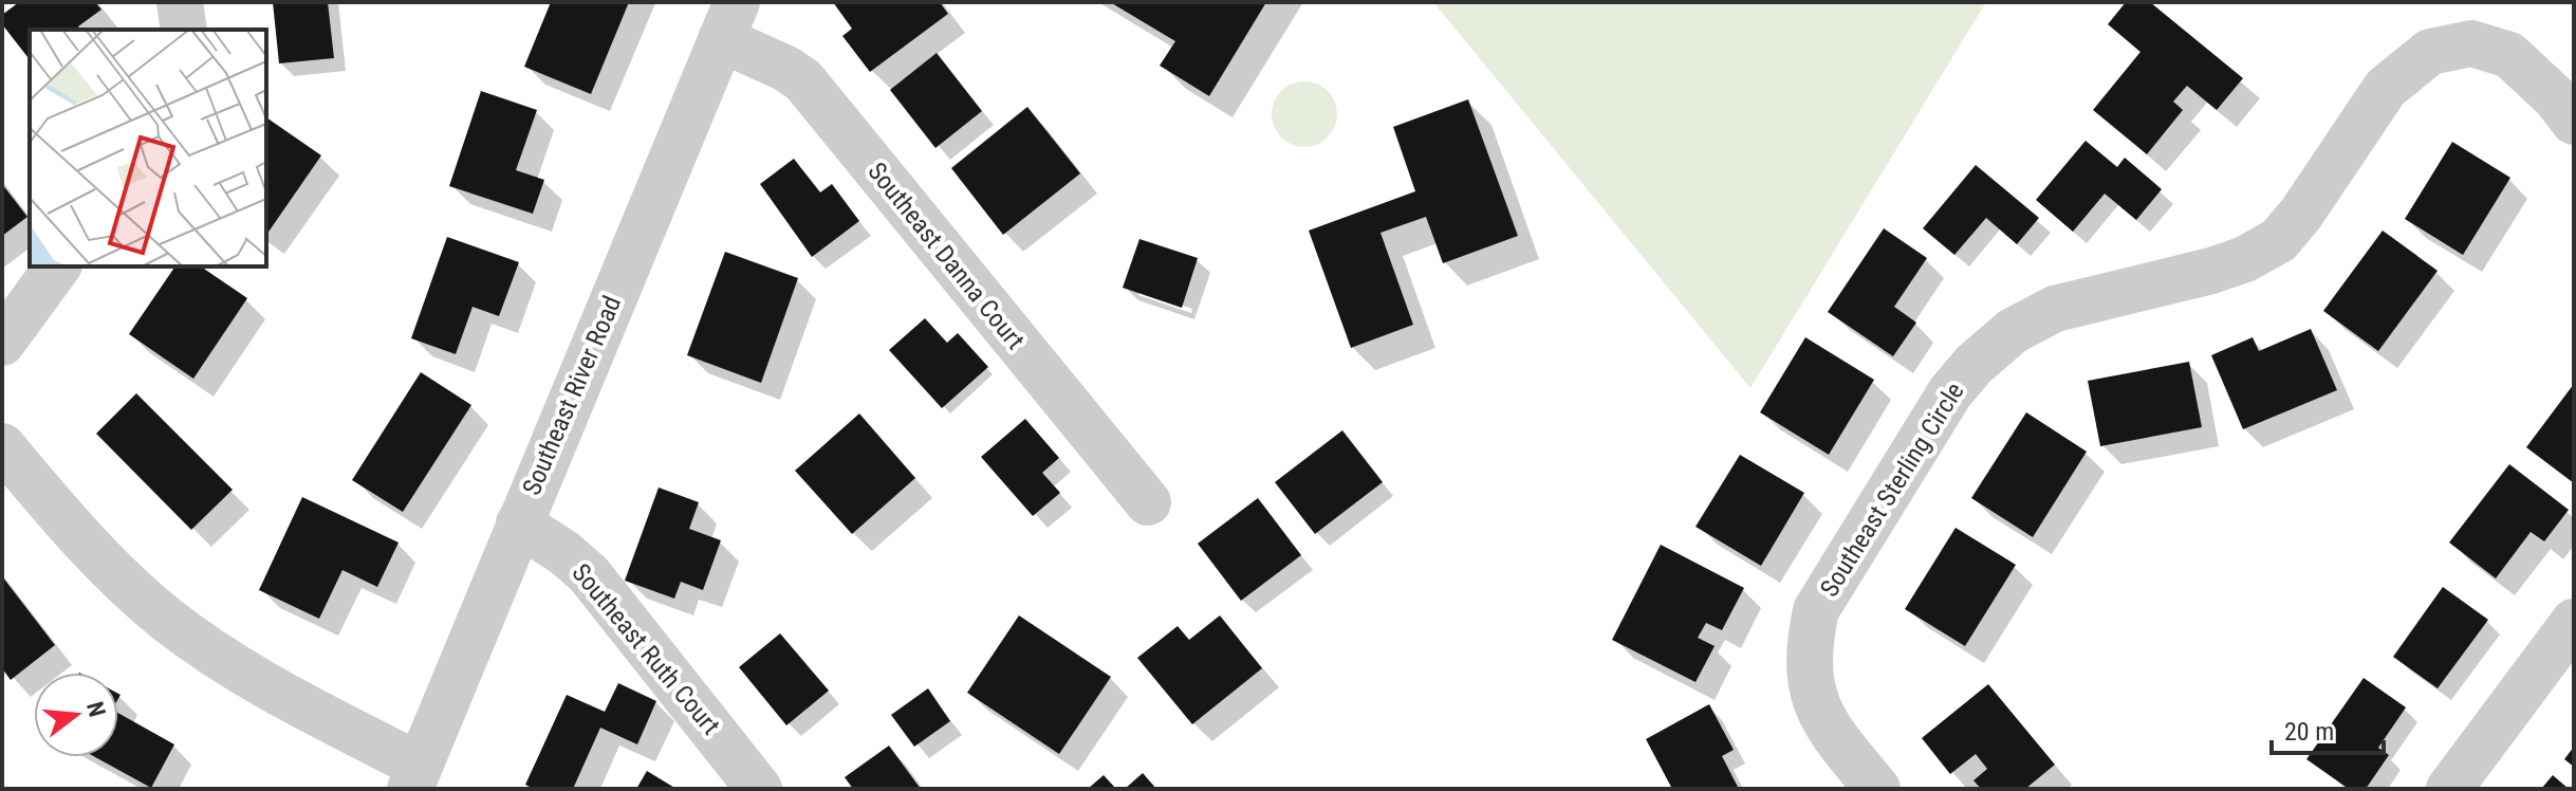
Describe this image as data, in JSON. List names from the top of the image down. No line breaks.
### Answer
{"streets":{"street":["Southeast Danna Court","Southeast River Road","Southeast Sterling Circle","Southeast Ruth Court"]},"crossings":[["Southeast Danna Court","Southeast River Road"],["Southeast River Road","Southeast Ruth Court"]],"scale_bar":"20 m","north":"right"}
